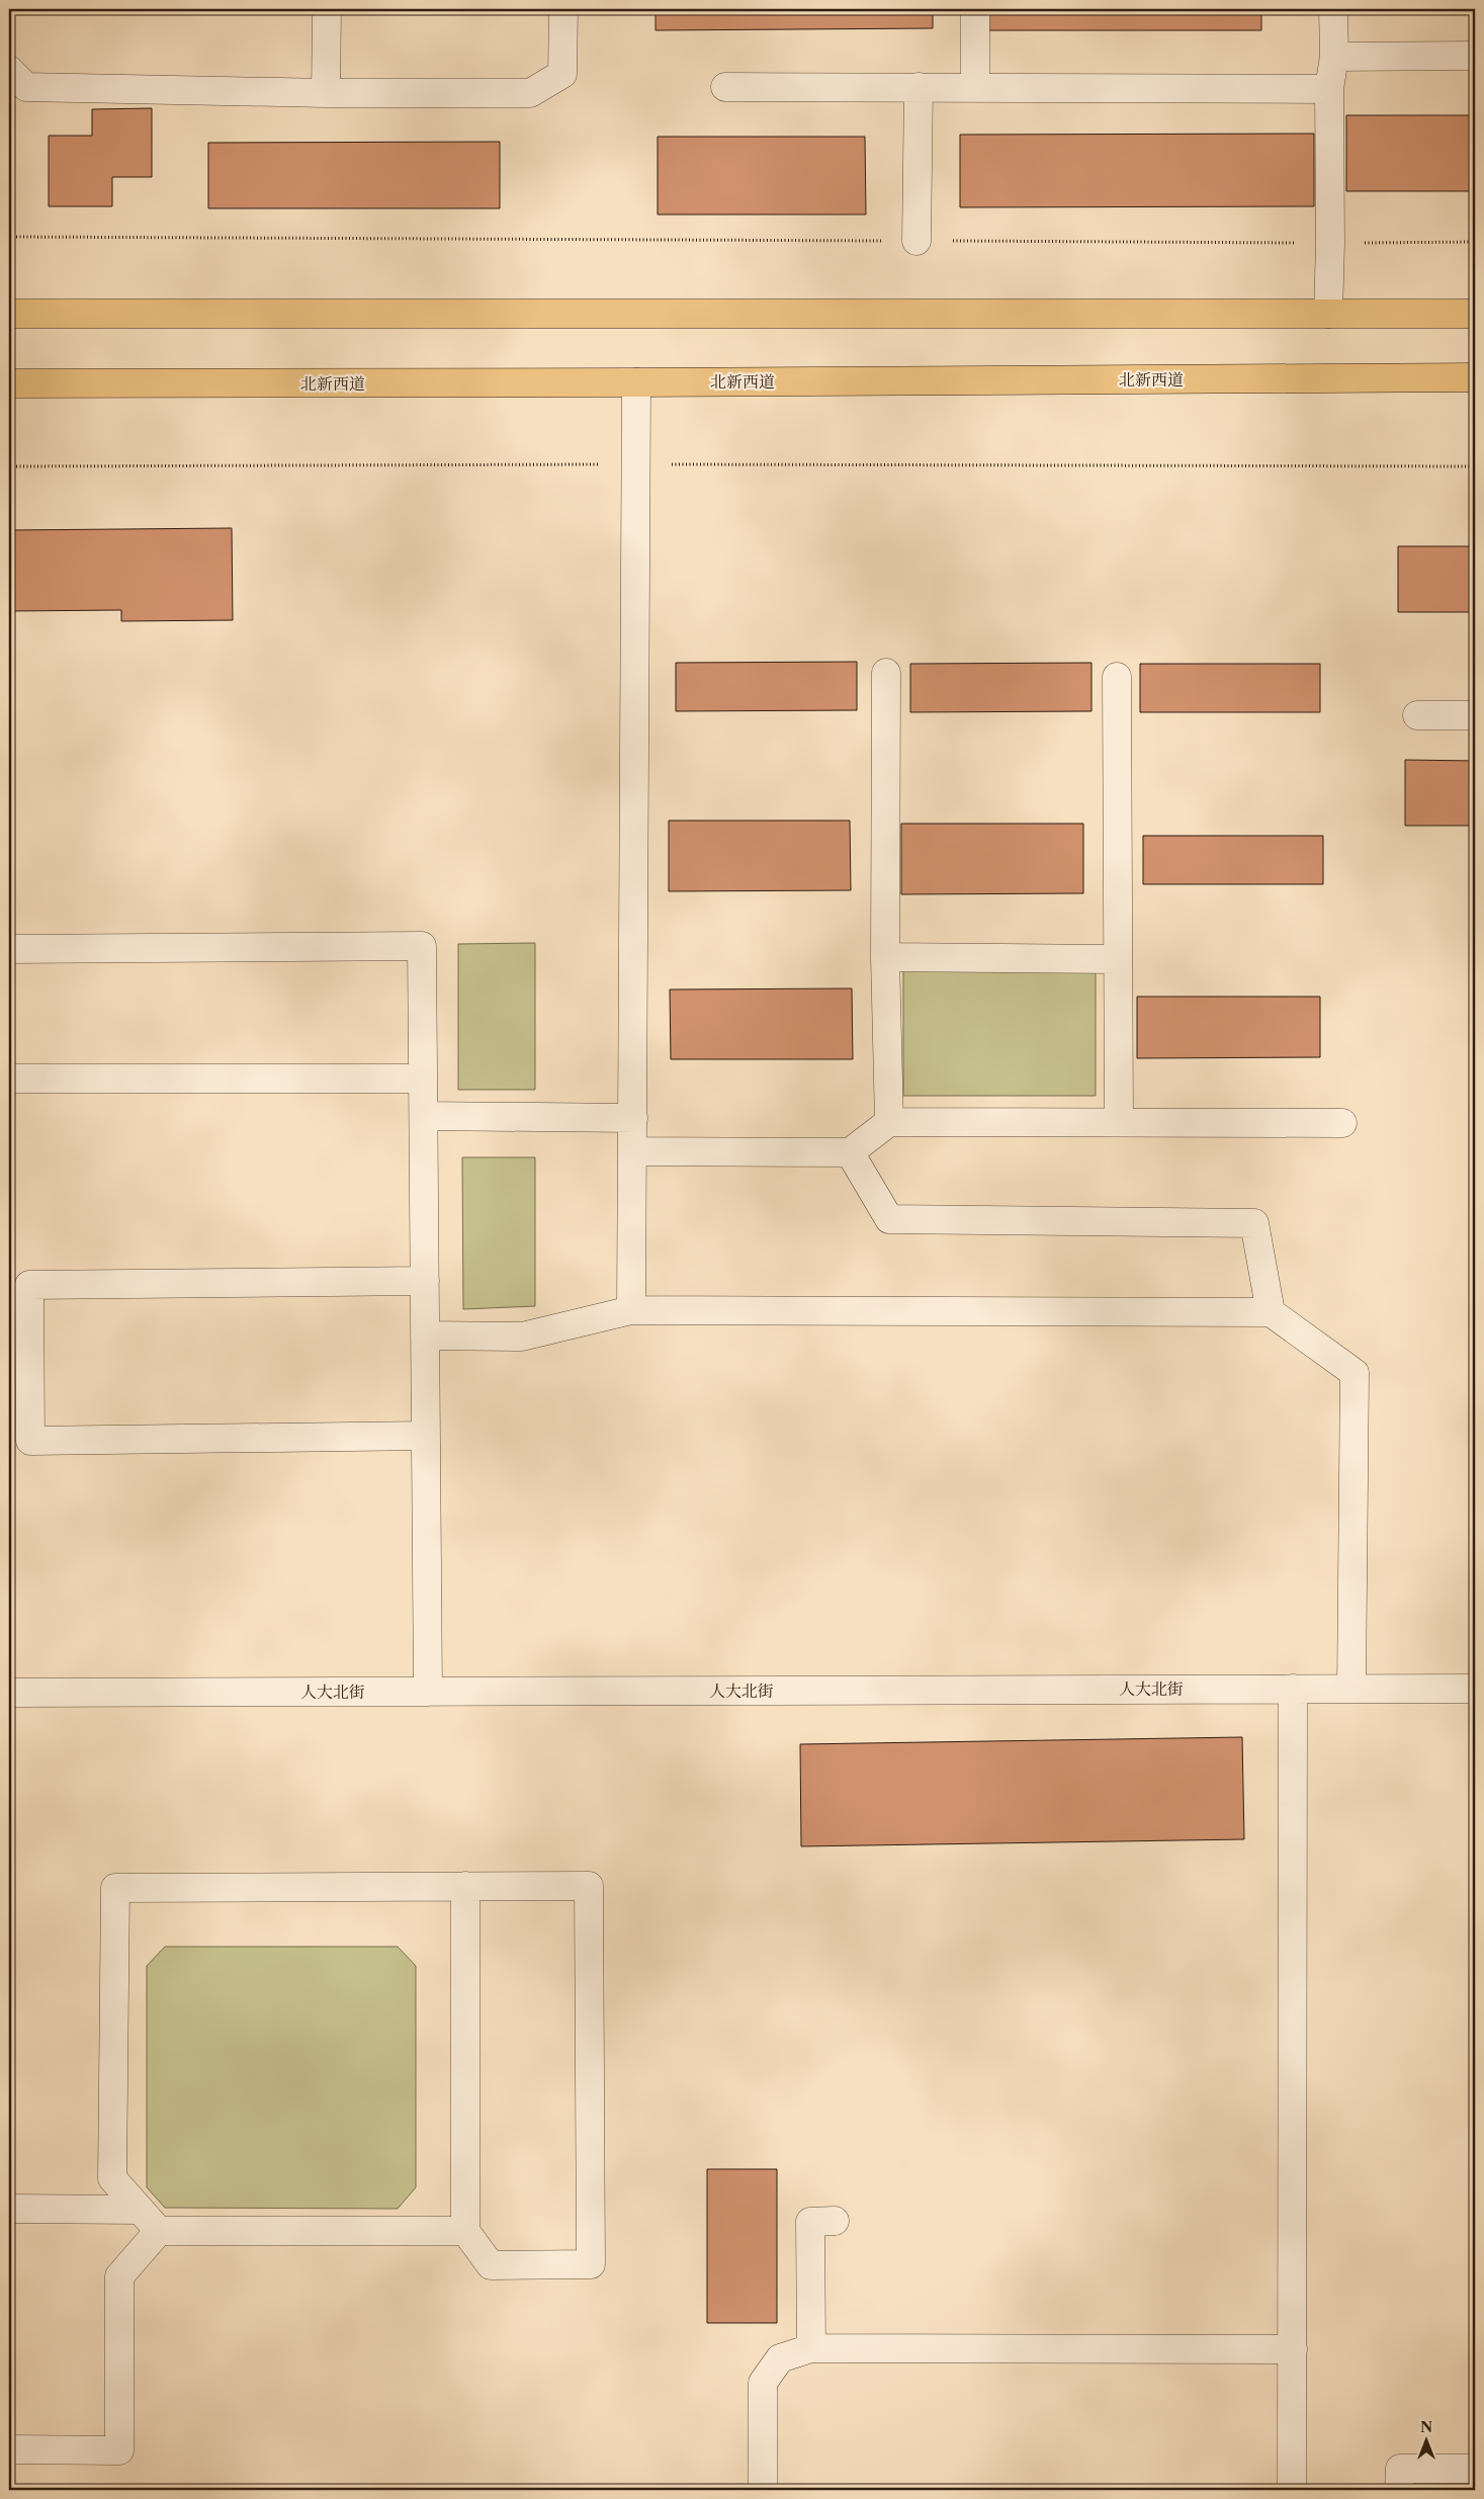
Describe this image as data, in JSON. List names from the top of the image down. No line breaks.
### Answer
{"streets":{"main road":["北新西道"],"street":["人大北街"]},"north":"top"}
